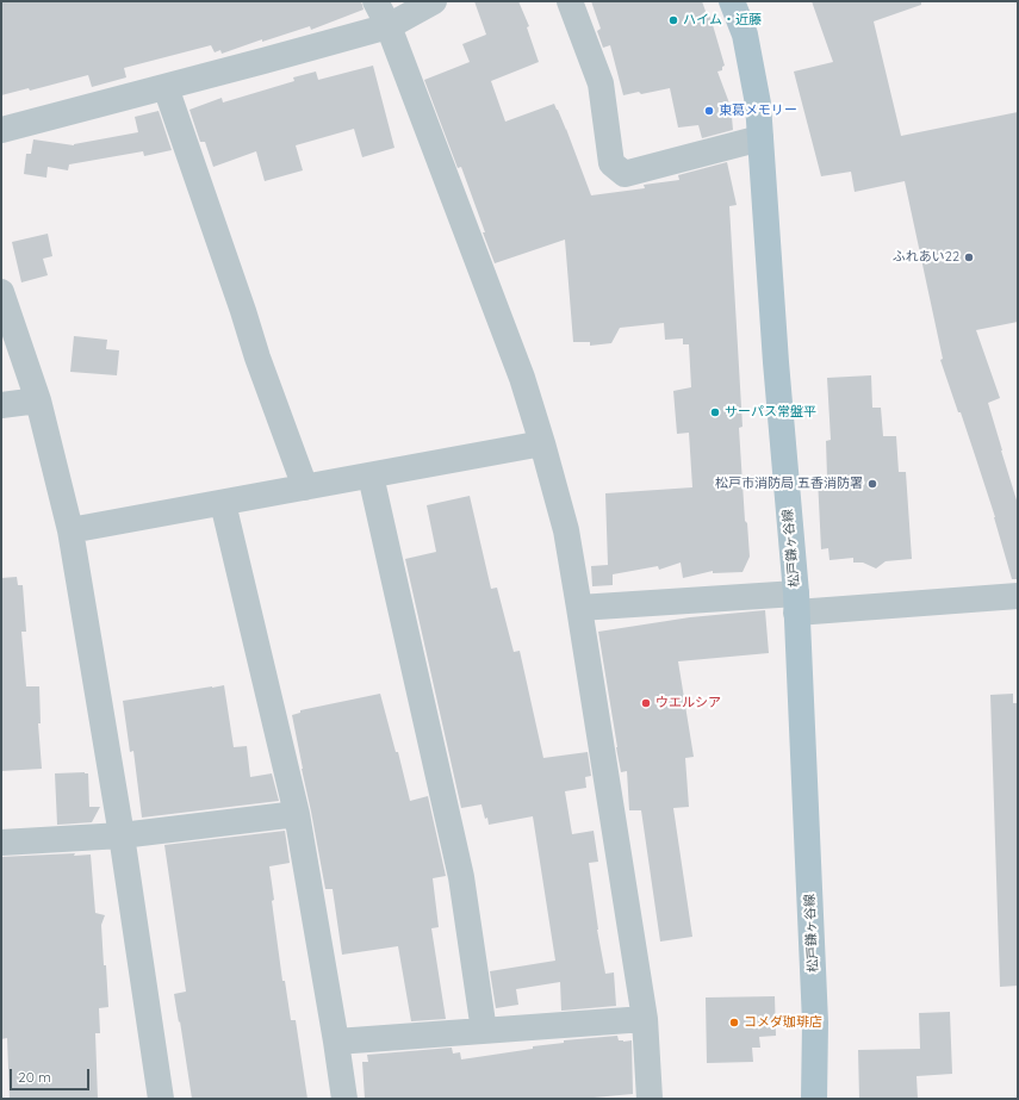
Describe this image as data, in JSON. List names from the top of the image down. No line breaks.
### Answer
{"streets":{"main road":["松戸鎌ヶ谷線"]},"places":["ハイム・近藤","東葛メモリー","ふれあい22","サーパス常盤平","松戸市消防局 五香消防署","ウエルシア","コメダ珈琲店"],"scale_bar":"20 m"}
